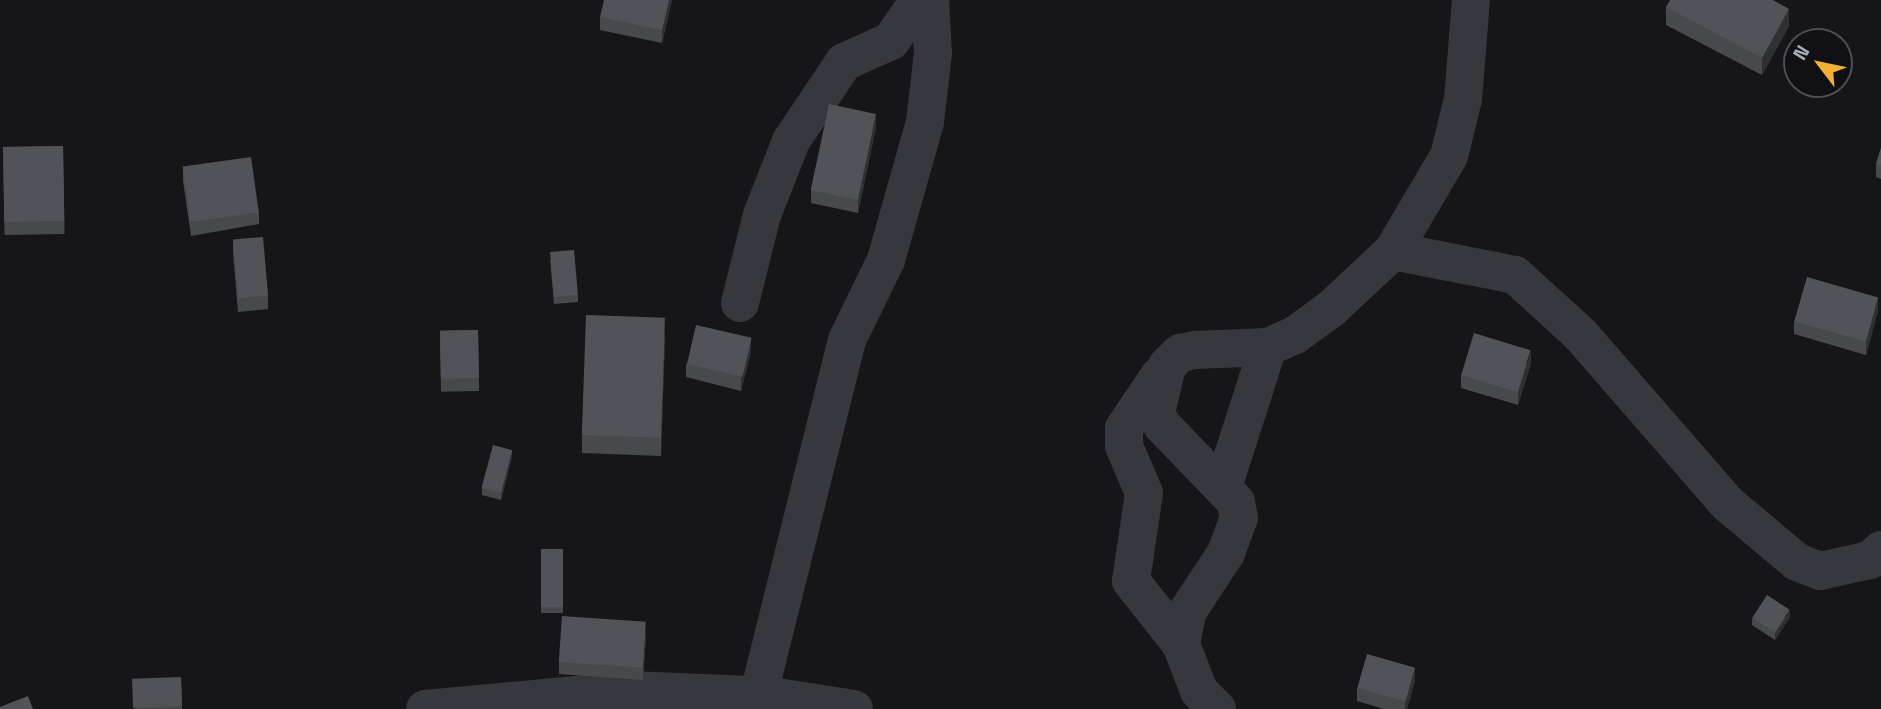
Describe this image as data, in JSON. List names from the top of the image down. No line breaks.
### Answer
{"north":"top left"}
